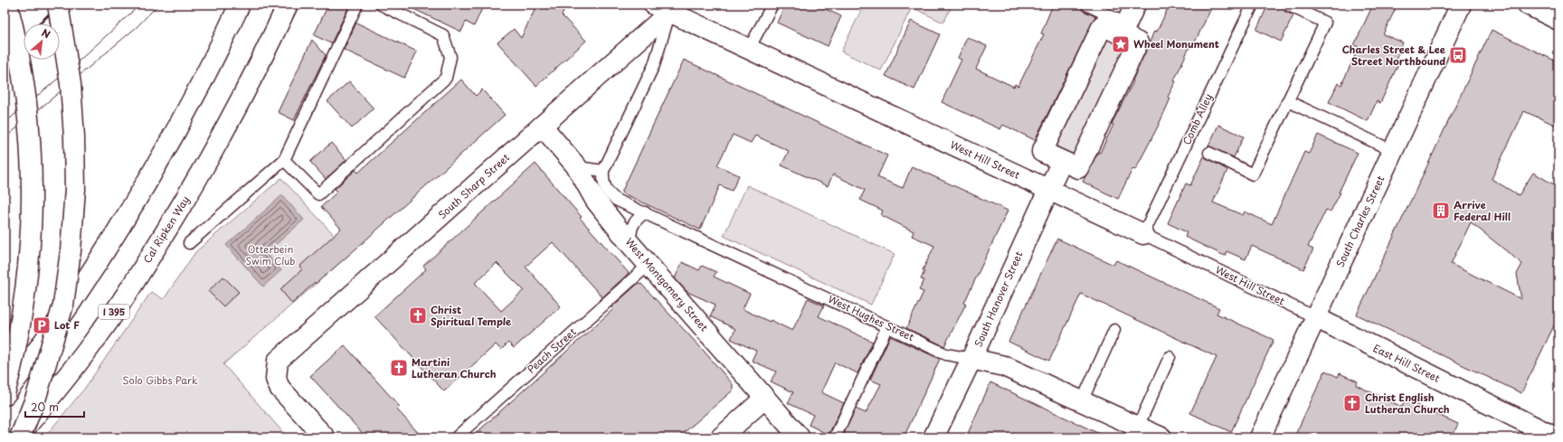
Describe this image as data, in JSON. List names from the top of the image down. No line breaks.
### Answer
{"streets":{"main road":["West Hill Street","South Sharp Street","South Charles Street","Cal Ripken Way","West Montgomery Street","South Hanover Street","I 395","West Hughes Street","East Hill Street"],"lane":["Comb Alley","Peach Street"]},"crossings":[["Comb Alley","West Hill Street"],["West Hill Street","South Sharp Street"],["West Hill Street","South Charles Street"],["West Hill Street","South Hanover Street"],["West Hill Street","East Hill Street"],["South Sharp Street","West Montgomery Street"],["South Charles Street","East Hill Street"],["West Montgomery Street","Peach Street"],["South Hanover Street","West Hughes Street"]],"parks":["Otterbein Swim Club","Solo Gibbs Park"],"places":{"place":["Wheel Monument"],"bus stop":["Charles Street & Lee Street Northbound"],"building":["Arrive Federal Hill"],"church":["Christ Spiritual Temple","Martini Lutheran Church","Christ English Lutheran Church"],"parking":["Lot F"]},"scale_bar":"20 m","north":"top right"}
